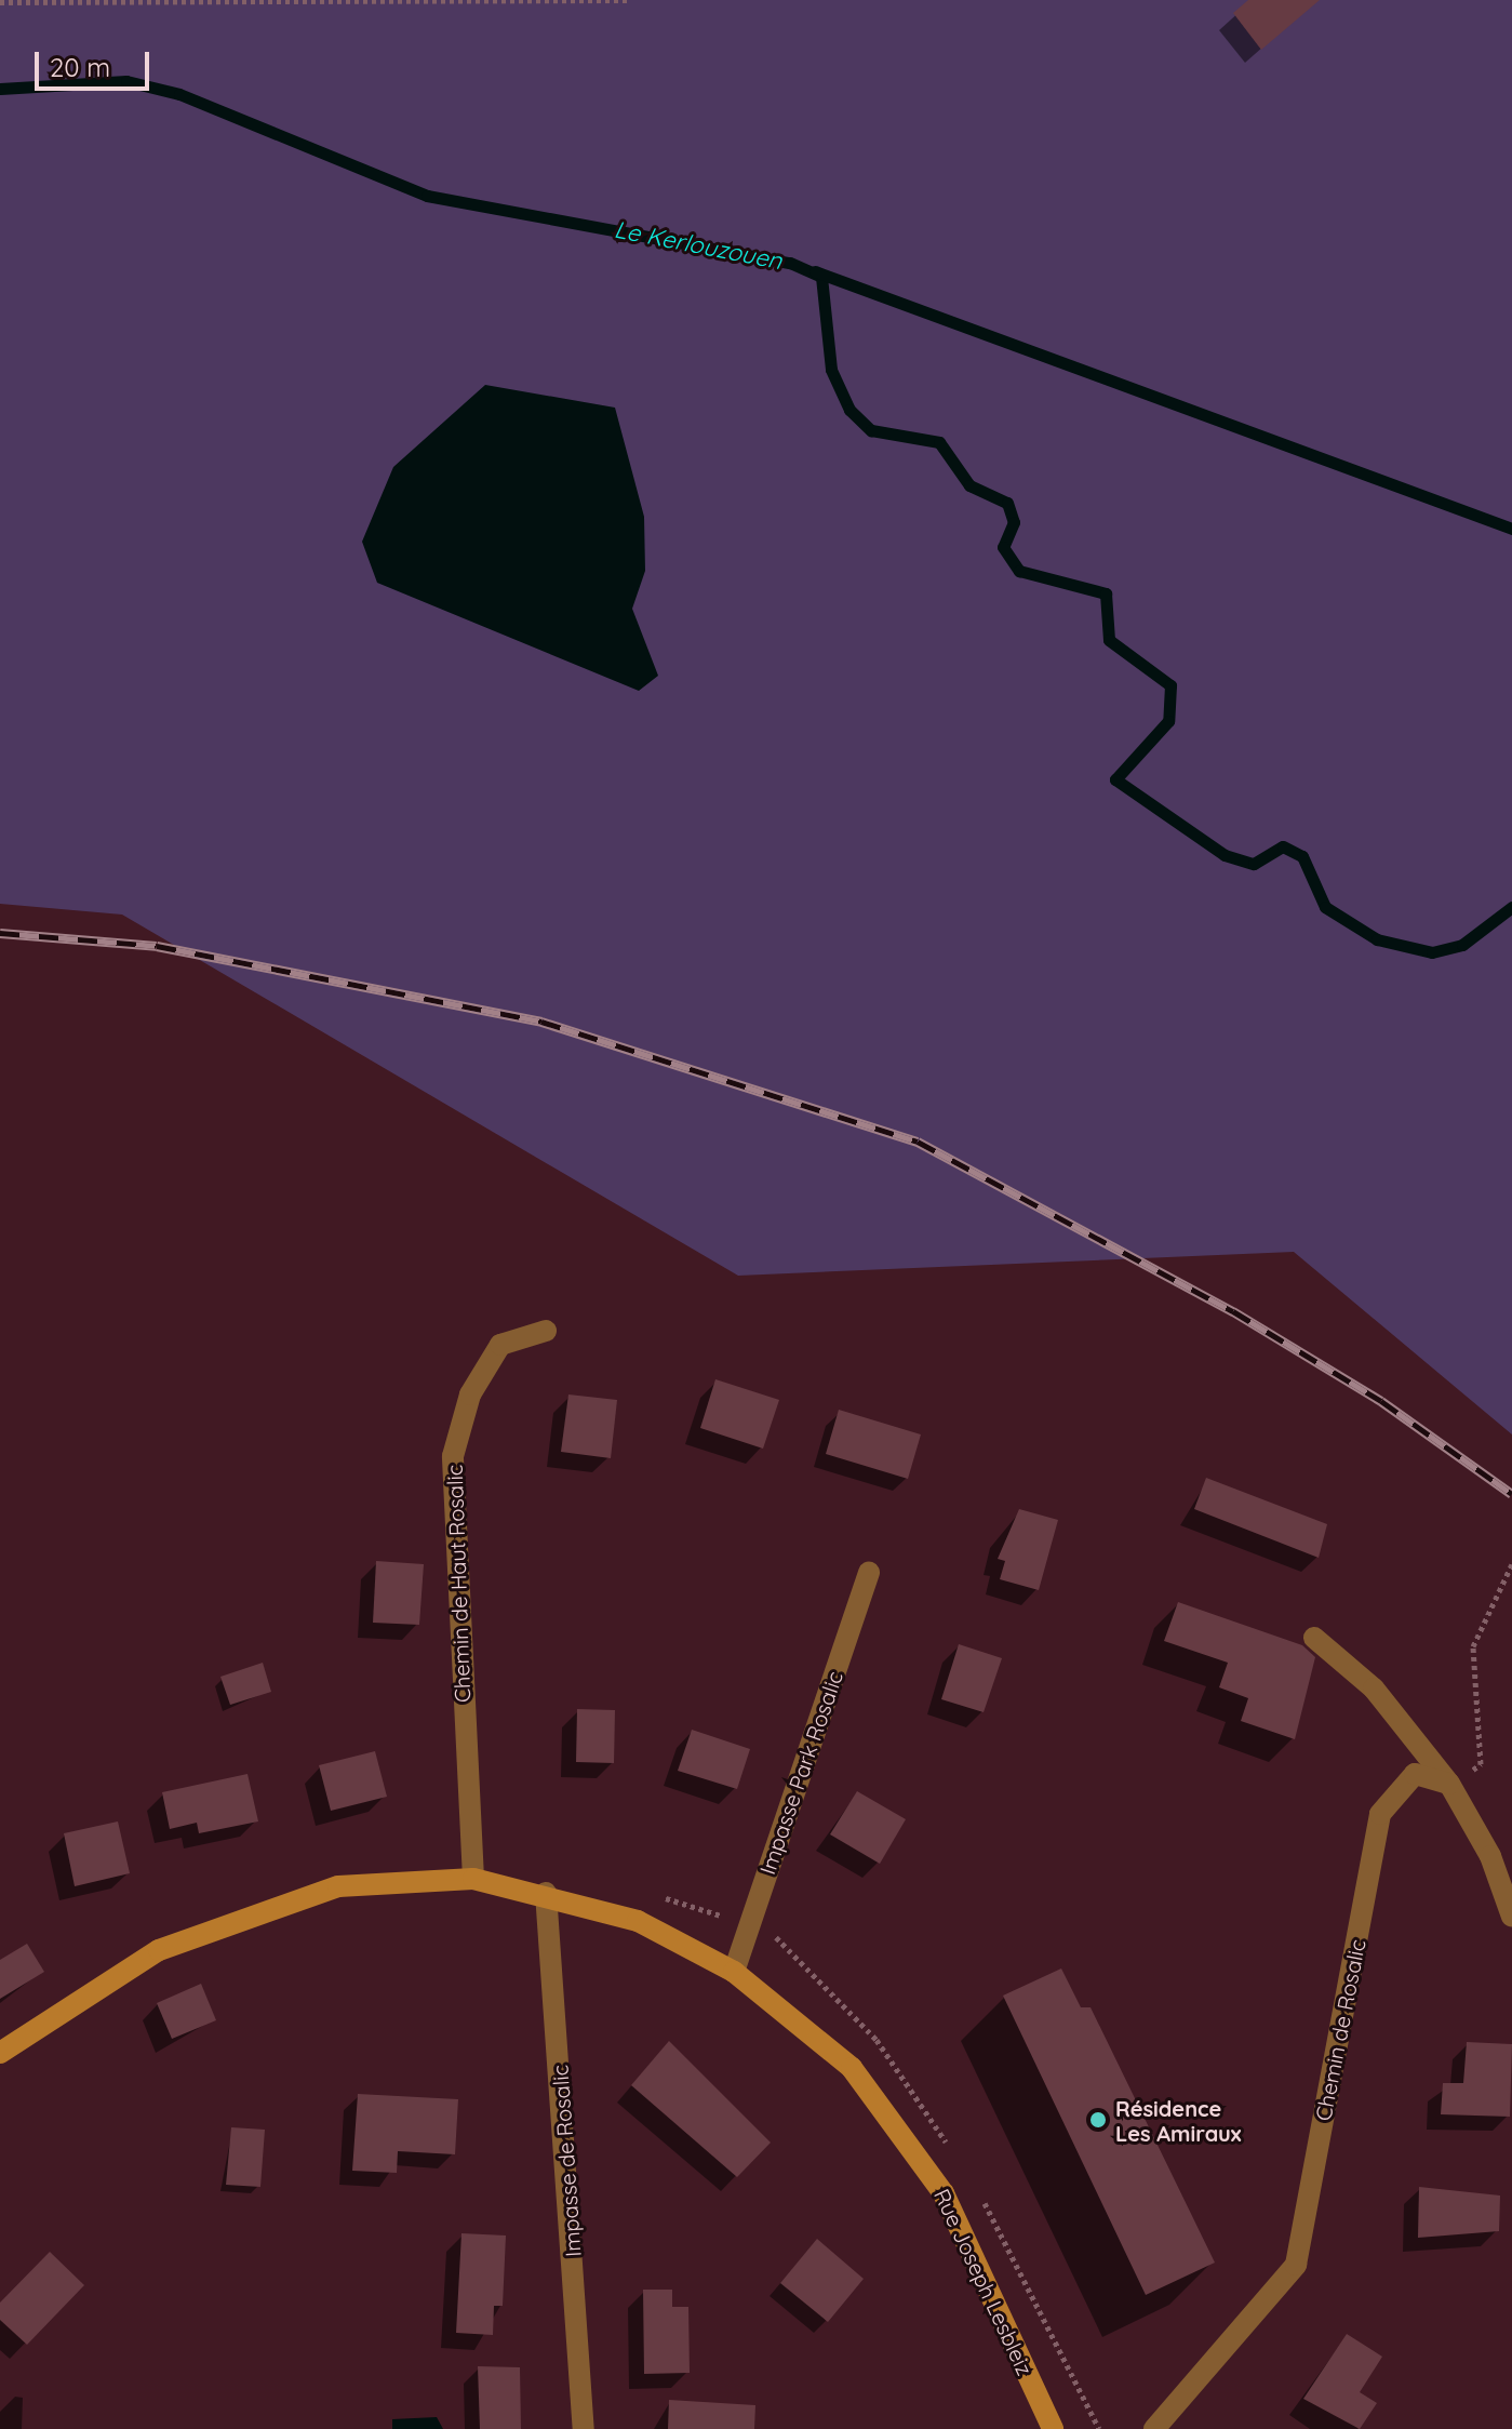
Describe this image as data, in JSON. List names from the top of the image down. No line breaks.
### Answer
{"streets":{"main road":["Rue Joseph Lesbleiz"],"street":["Chemin de Haut Rosalic","Impasse Park Rosalic","Chemin de Rosalic","Impasse de Rosalic"]},"crossings":[["Chemin de Haut Rosalic","Rue Joseph Lesbleiz"],["Impasse Park Rosalic","Rue Joseph Lesbleiz"],["Impasse de Rosalic","Rue Joseph Lesbleiz"]],"water":["Le Kerlouzouen"],"places":["Résidence Les Amiraux"],"scale_bar":"20 m"}
